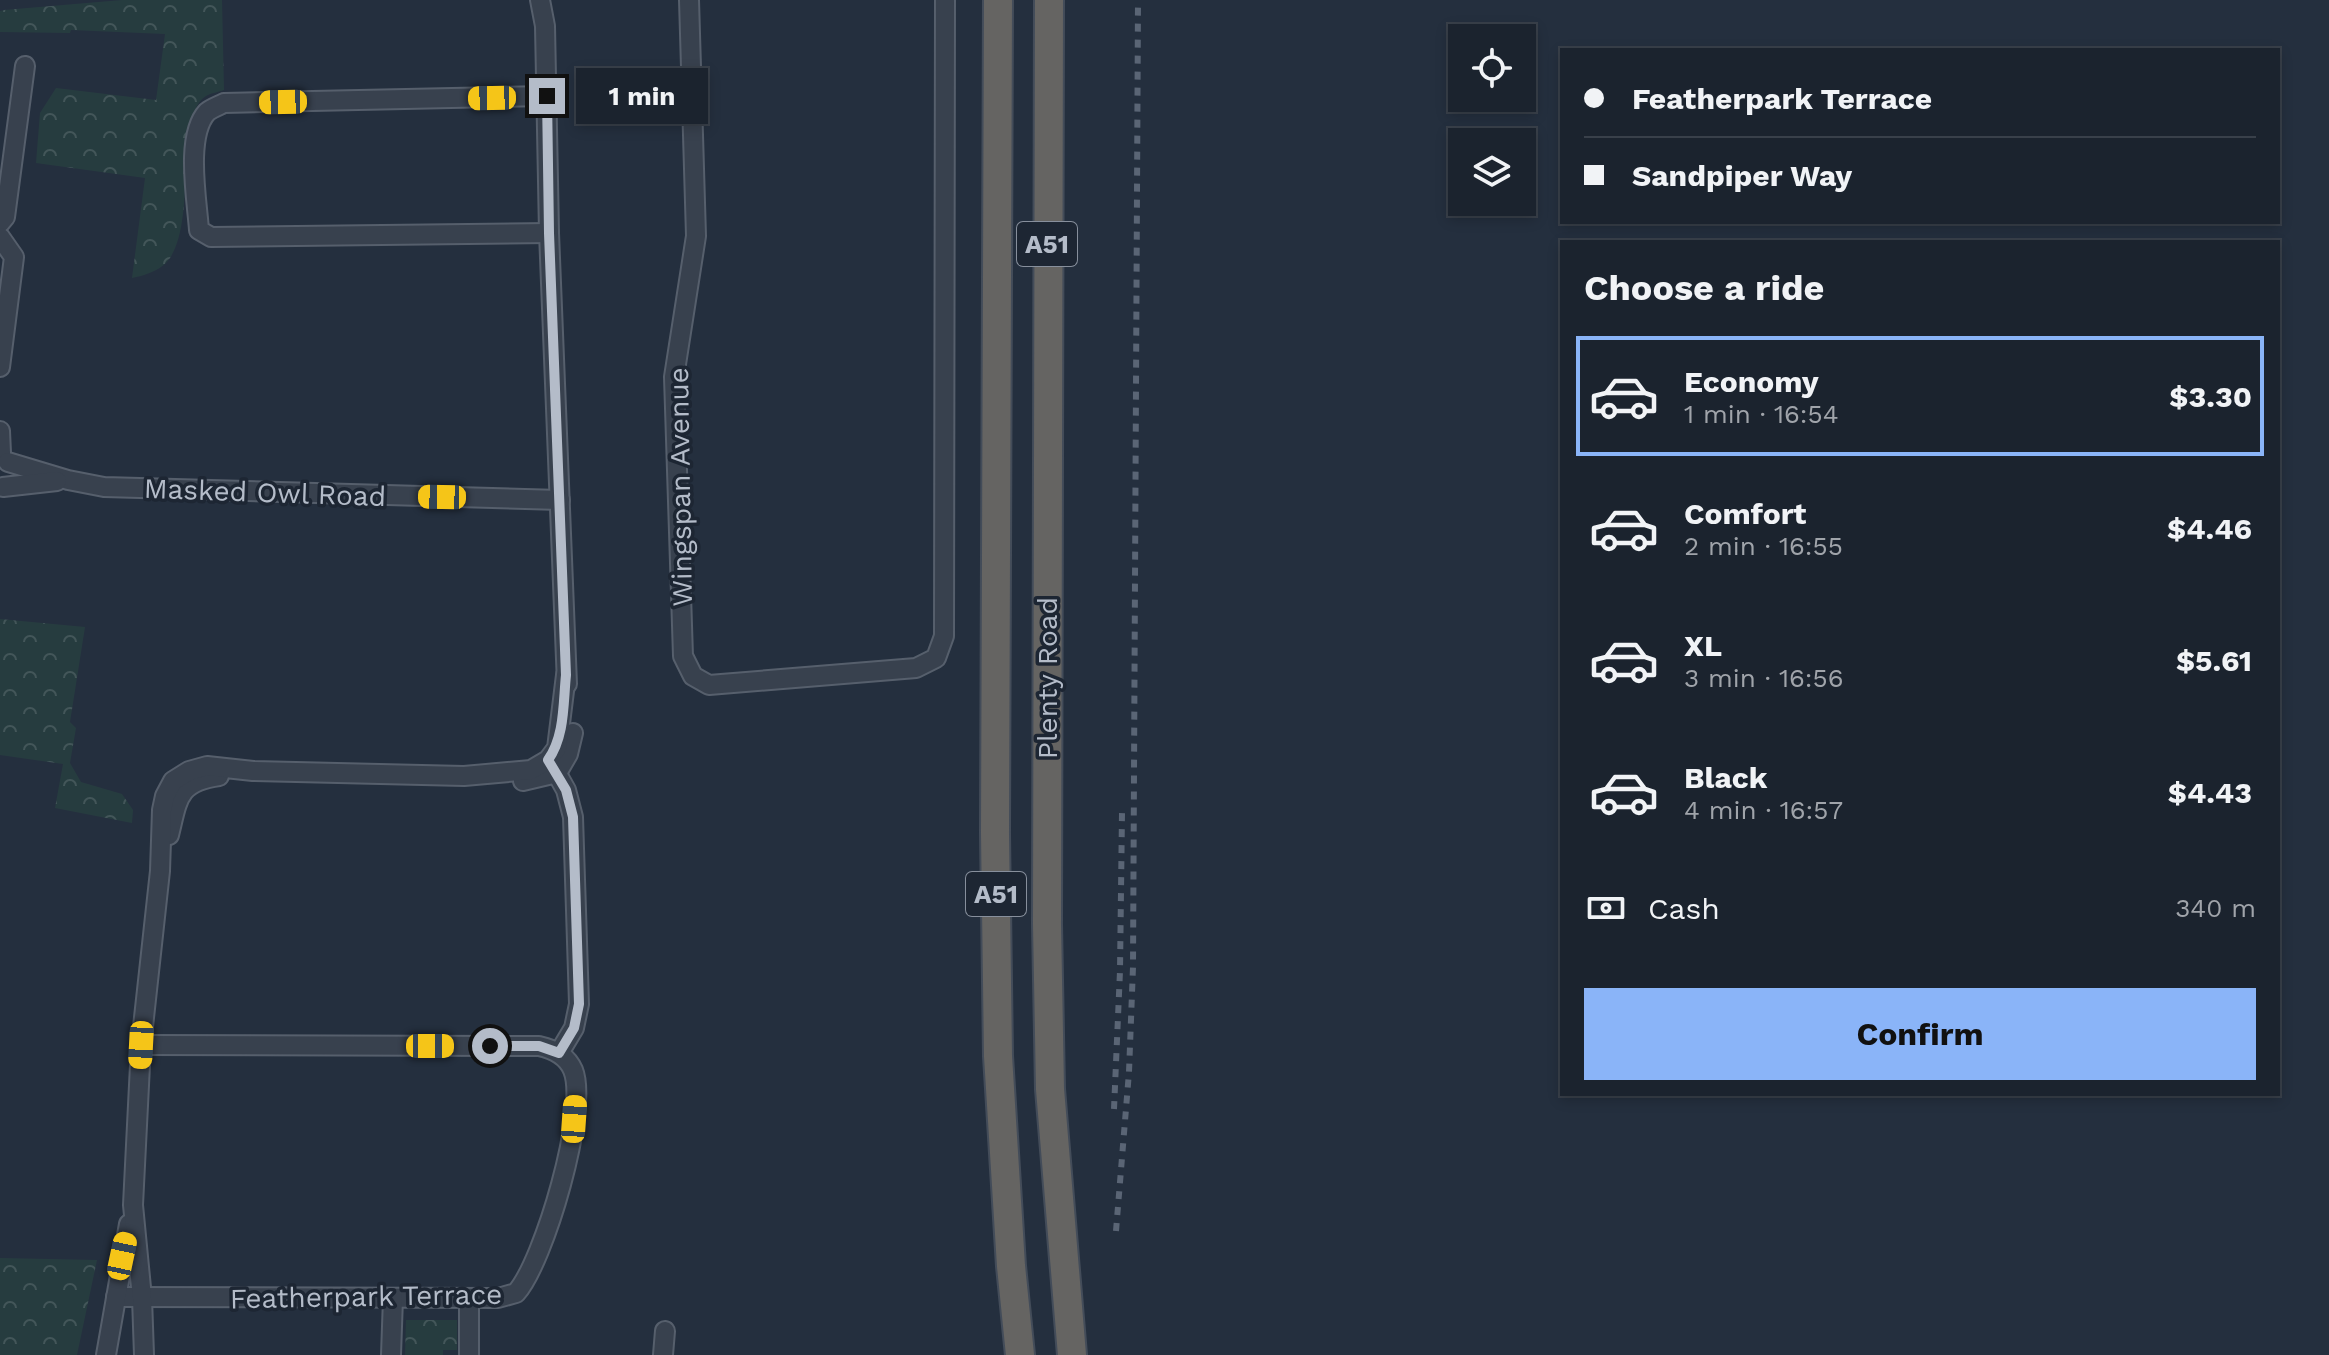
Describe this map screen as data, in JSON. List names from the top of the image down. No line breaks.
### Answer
{"streets":{"highway":["A51","Plenty Road"],"street":["Wingspan Avenue","Masked Owl Road","Featherpark Terrace"]},"page":{"banner":["Featherpark Terrace","Sandpiper Way"],"bubble":"1 min","heading":"Choose a ride","list":[{"name":"Economy","note":"1 min · 16:54","value":"$3.30"},{"name":"Comfort","note":"2 min · 16:55","value":"$4.46"},{"name":"XL","note":"3 min · 16:56","value":"$5.61"},{"name":"Black","note":"4 min · 16:57","value":"$4.43"}],"pay":["Cash","340 m"],"buttons":"Confirm"}}
